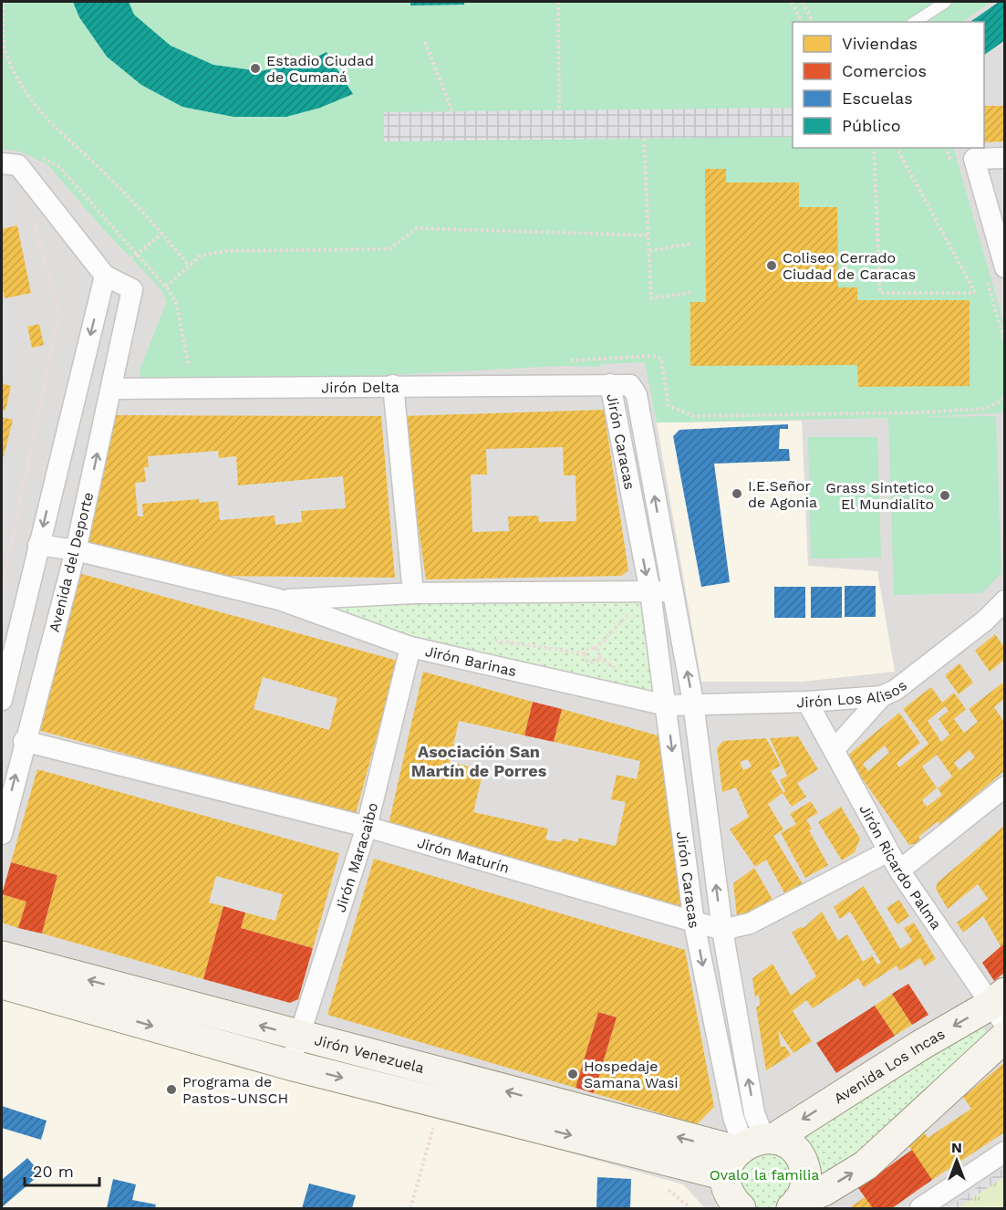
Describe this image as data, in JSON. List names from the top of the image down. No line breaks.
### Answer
{"streets":{"street":["Jirón Delta","Jirón Caracas","Avenida del Deporte","Jirón Barinas","Jirón Los Alisos","Jirón Maturín","Jirón Maracaibo","Jirón Ricardo Palma","Jirón Venezuela","Avenida Los Incas"]},"crossings":[["Jirón Delta","Jirón Caracas"],["Jirón Delta","Avenida del Deporte"],["Jirón Caracas","Jirón Barinas"],["Jirón Caracas","Jirón Los Alisos"],["Jirón Caracas","Jirón Maturín"],["Jirón Caracas","Jirón Venezuela"],["Jirón Caracas","Avenida Los Incas"],["Avenida del Deporte","Jirón Barinas"],["Avenida del Deporte","Jirón Maturín"],["Jirón Barinas","Jirón Los Alisos"],["Jirón Barinas","Jirón Maracaibo"],["Jirón Los Alisos","Jirón Ricardo Palma"],["Jirón Maturín","Jirón Maracaibo"],["Jirón Maturín","Jirón Ricardo Palma"],["Jirón Maracaibo","Jirón Venezuela"],["Jirón Ricardo Palma","Avenida Los Incas"],["Jirón Venezuela","Avenida Los Incas"]],"districts":["Asociación San Martín de Porres"],"parks":["Ovalo la familia"],"places":["Estadio Ciudad de Cumaná","Coliseo Cerrado Ciudad de Caracas","I.E.Señor de Agonia","Grass Sintetico El Mundialito","Hospedaje Samana Wasi","Programa de Pastos-UNSCH"],"legend":["Viviendas","Comercios","Escuelas","Público"],"scale_bar":"20 m","north":"top"}
